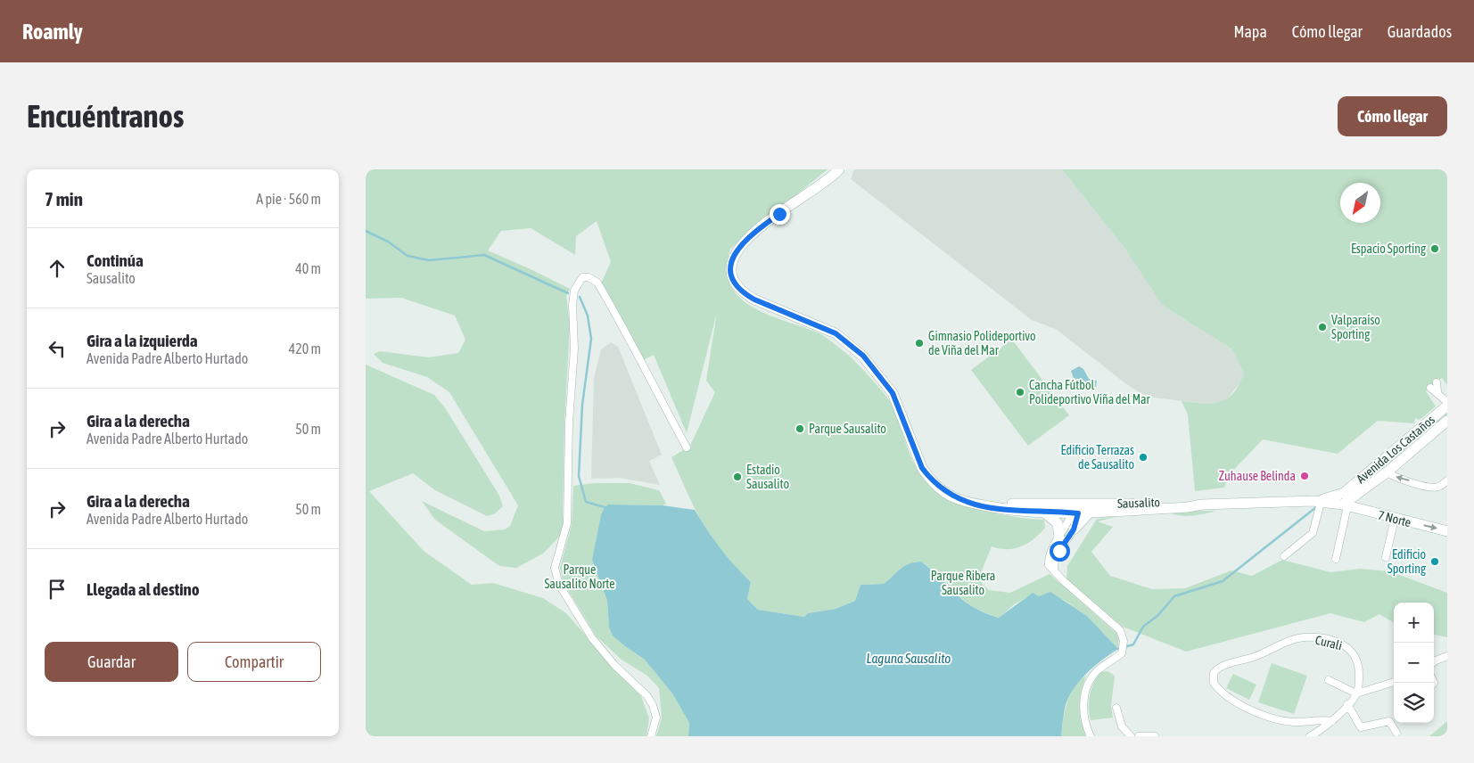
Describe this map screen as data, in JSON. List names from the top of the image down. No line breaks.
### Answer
{"streets":{"main road":["Avenida Los Castaños","Sausalito","7 Norte"],"street":["Curali"]},"crossings":[["Avenida Los Castaños","Sausalito"],["Avenida Los Castaños","7 Norte"],["Sausalito","7 Norte"]],"one_way":["7 Norte"],"water":["Laguna Sausalito"],"parks":["Parque Sausalito Norte","Parque Ribera Sausalito"],"places":["Espacio Sporting","Valparaíso Sporting","Gimnasio Polideportivo de Viña del Mar","Cancha Fútbol Polideportivo Viña del Mar","Parque Sausalito","Edificio Terrazas de Sausalito","Zuhause Belinda","Estadio Sausalito","Edificio Sporting"],"north":"bottom left","page":{"header":"Roamly","nav":["Mapa","Cómo llegar","Guardados"],"buttons":["Cómo llegar",["Guardar","Compartir"]],"title":"Encuéntranos","heading":["7 min","A pie · 560 m"],"list":[["Continúa","Sausalito","40 m"],["Gira a la izquierda","Avenida Padre Alberto Hurtado","420 m"],["Gira a la derecha","Avenida Padre Alberto Hurtado","50 m"],["Gira a la derecha","Avenida Padre Alberto Hurtado","50 m"],"Llegada al destino"],"map_buttons":["+","−"]}}
